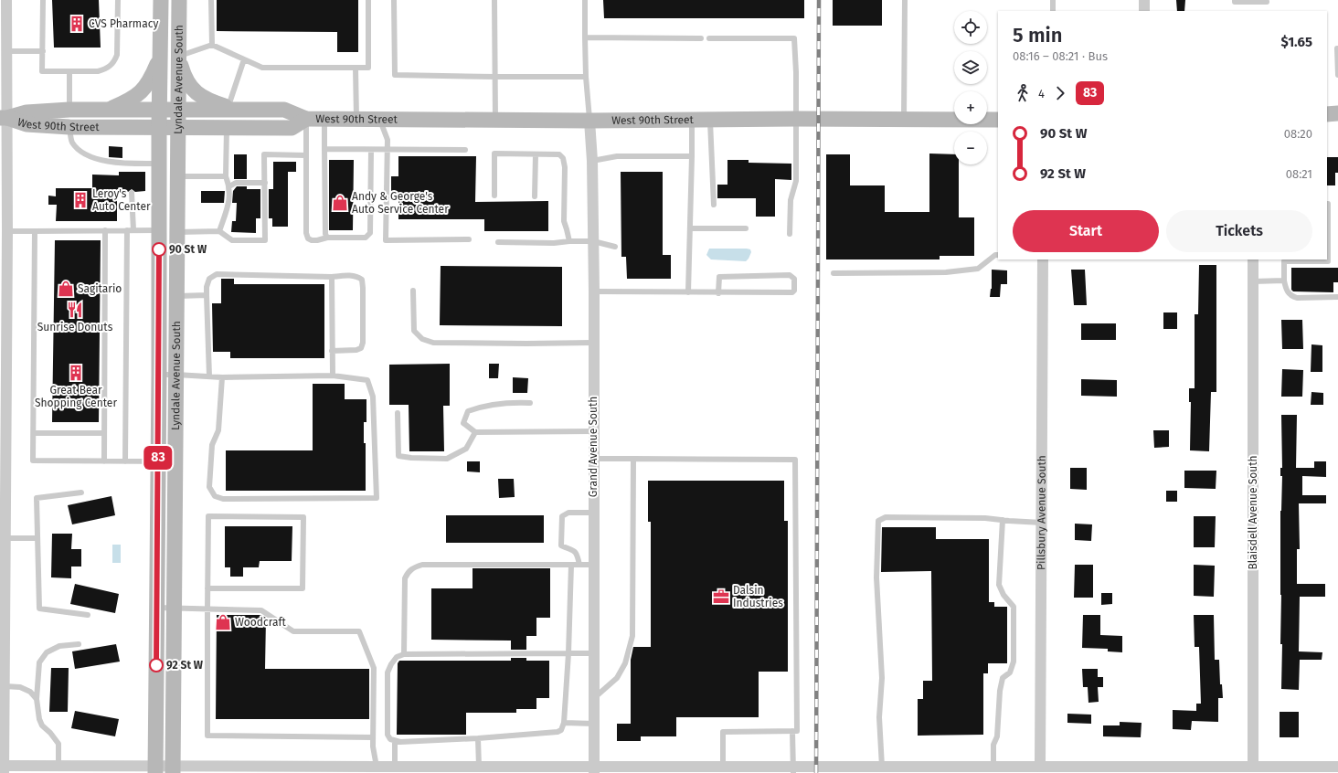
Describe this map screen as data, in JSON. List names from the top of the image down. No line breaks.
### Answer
{"streets":{"main road":["Lyndale Avenue South","West 90th Street"],"street":["Grand Avenue South","Pillsbury Avenue South","Blaisdell Avenue South"]},"crossings":[["Lyndale Avenue South","West 90th Street"],["West 90th Street","Grand Avenue South"]],"places":{"building":["CVS Pharmacy","Leroy's Auto Center","Great Bear Shopping Center"],"shop":["Andy & George's Auto Service Center","Sagitario","Woodcraft"],"other":["90 St W","92 St W"],"restaurant":["Sunrise Donuts"],"office":["Dalsin Industries"]},"lines":["bus line 83"],"page":{"on_map":"83","map_buttons":["+","−"],"heading":["5 min","08:16 – 08:21 · Bus","$1.65"],"legs":["4","83"],"list":[{"name":"90 St W","value":"08:20"},{"name":"92 St W","value":"08:21"}],"buttons":["Start","Tickets"]}}
